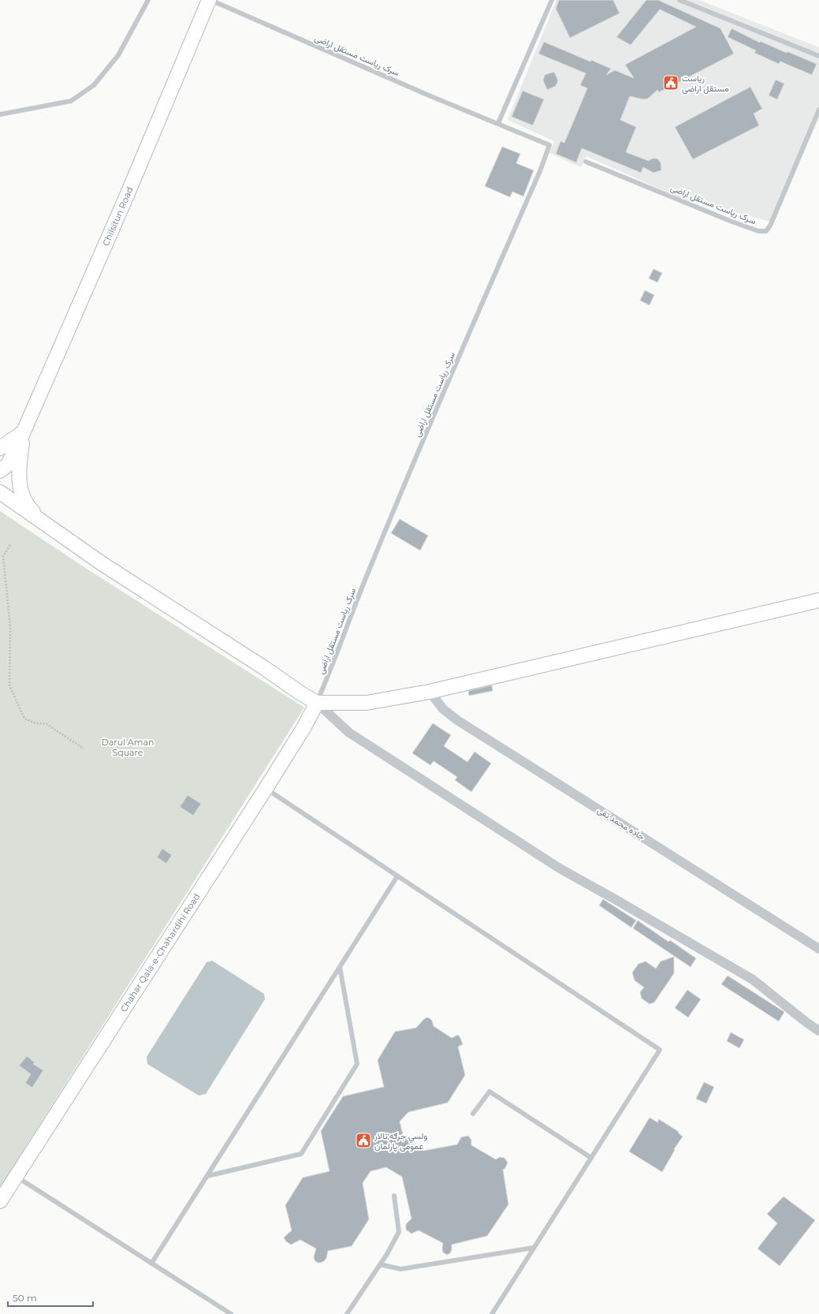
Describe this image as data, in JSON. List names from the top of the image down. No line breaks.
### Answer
{"streets":{"main road":["Chilsitun Road","Chahar Qala-e-Chahardihi Road"],"street":["جاده محمد تقی"],"lane":["سرک ریاست مستقل اراضی"]},"crossings":[["سرک ریاست مستقل اراضی","Chilsitun Road"],["سرک ریاست مستقل اراضی","Chahar Qala-e-Chahardihi Road"]],"parks":["Darul Aman Square"],"places":{"public building":["ریاست مستقل اراضی","ولسي جرګه;تالار عمومی پارلمان"]},"scale_bar":"50 m"}
